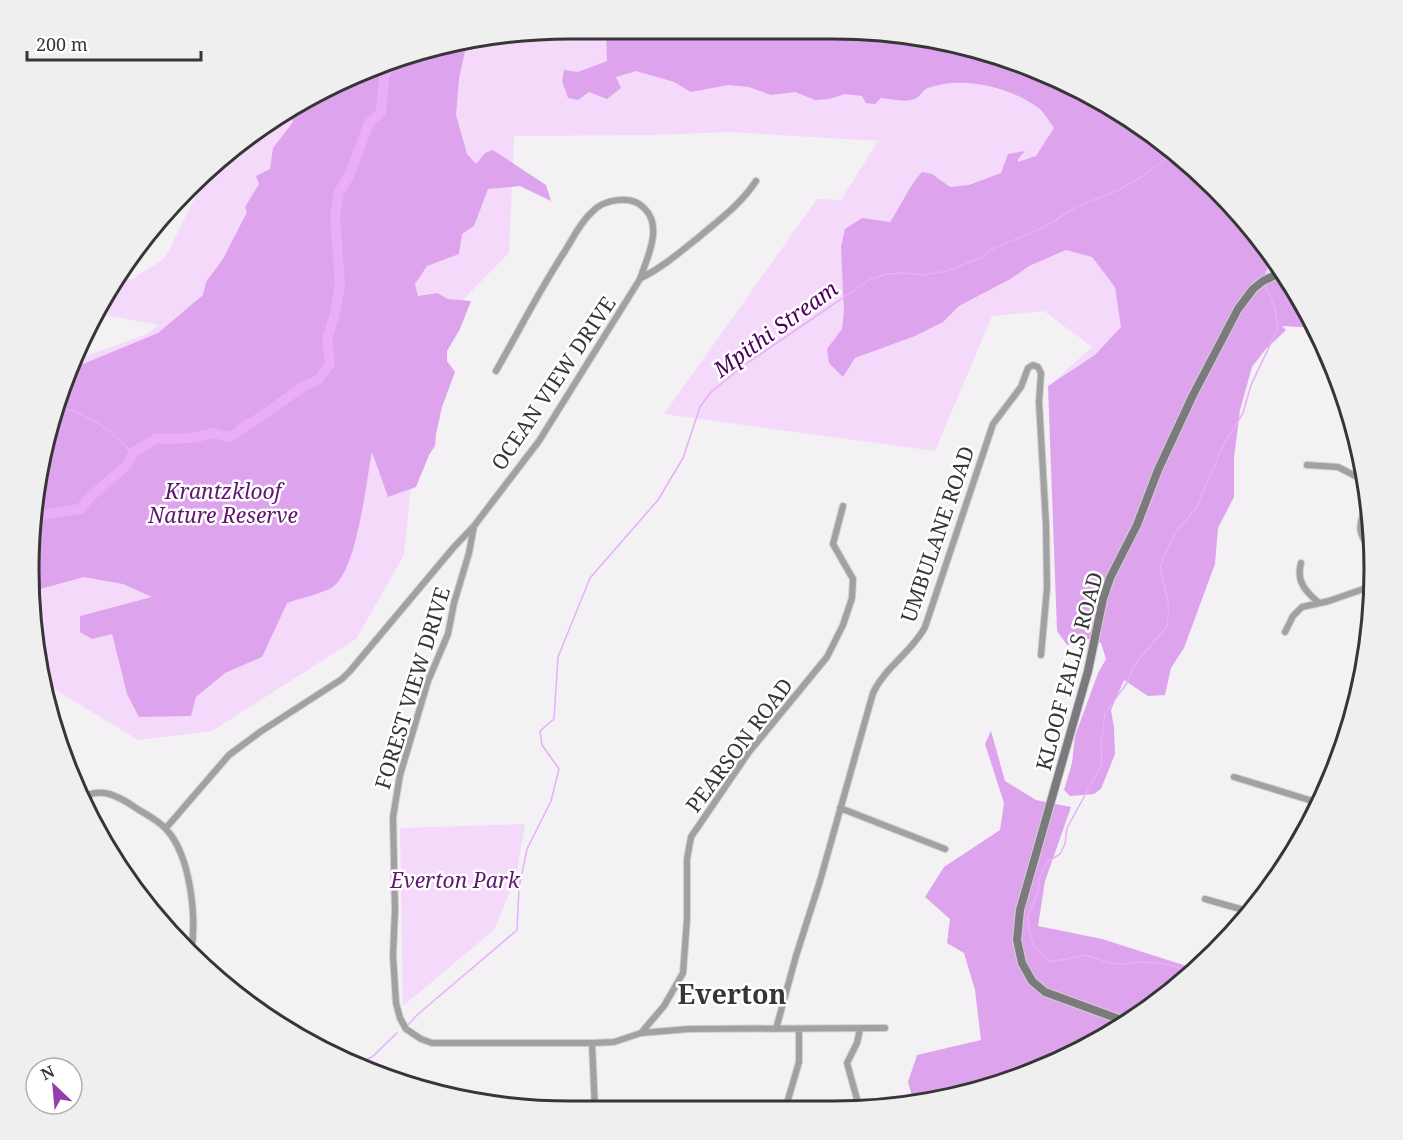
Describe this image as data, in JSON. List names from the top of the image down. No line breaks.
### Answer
{"streets":{"main road":["KLOOF FALLS ROAD"],"street":["OCEAN VIEW DRIVE","UMBULANE ROAD","FOREST VIEW DRIVE","PEARSON ROAD"]},"crossings":[["OCEAN VIEW DRIVE","FOREST VIEW DRIVE"]],"districts":["Everton"],"water":["Mpithi Stream"],"parks":["Krantzkloof Nature Reserve","Everton Park"],"scale_bar":"200 m","north":"top left"}
